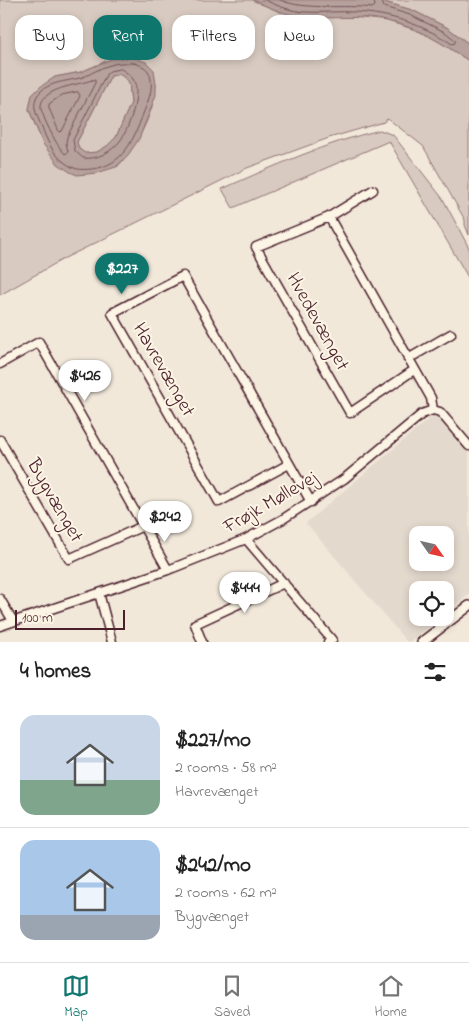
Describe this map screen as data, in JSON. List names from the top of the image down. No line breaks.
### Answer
{"streets":{"street":["Hvedevænget","Havrevænget","Bygvænget","Frøjk Møllevej"]},"crossings":[["Havrevænget","Frøjk Møllevej"]],"scale_bar":"100 m","north":"bottom right","page":{"chip":["Buy","Rent","Filters","New"],"price":["$227","$426","$242","$444"],"scale":"100 m","heading":"4 homes","list":[{"name":"$227/mo","note":"2 rooms · 58 m² · Havrevænget"},{"name":"$242/mo","note":"2 rooms · 62 m² · Bygvænget"}],"tabs":["Map","Saved","Home"]}}
